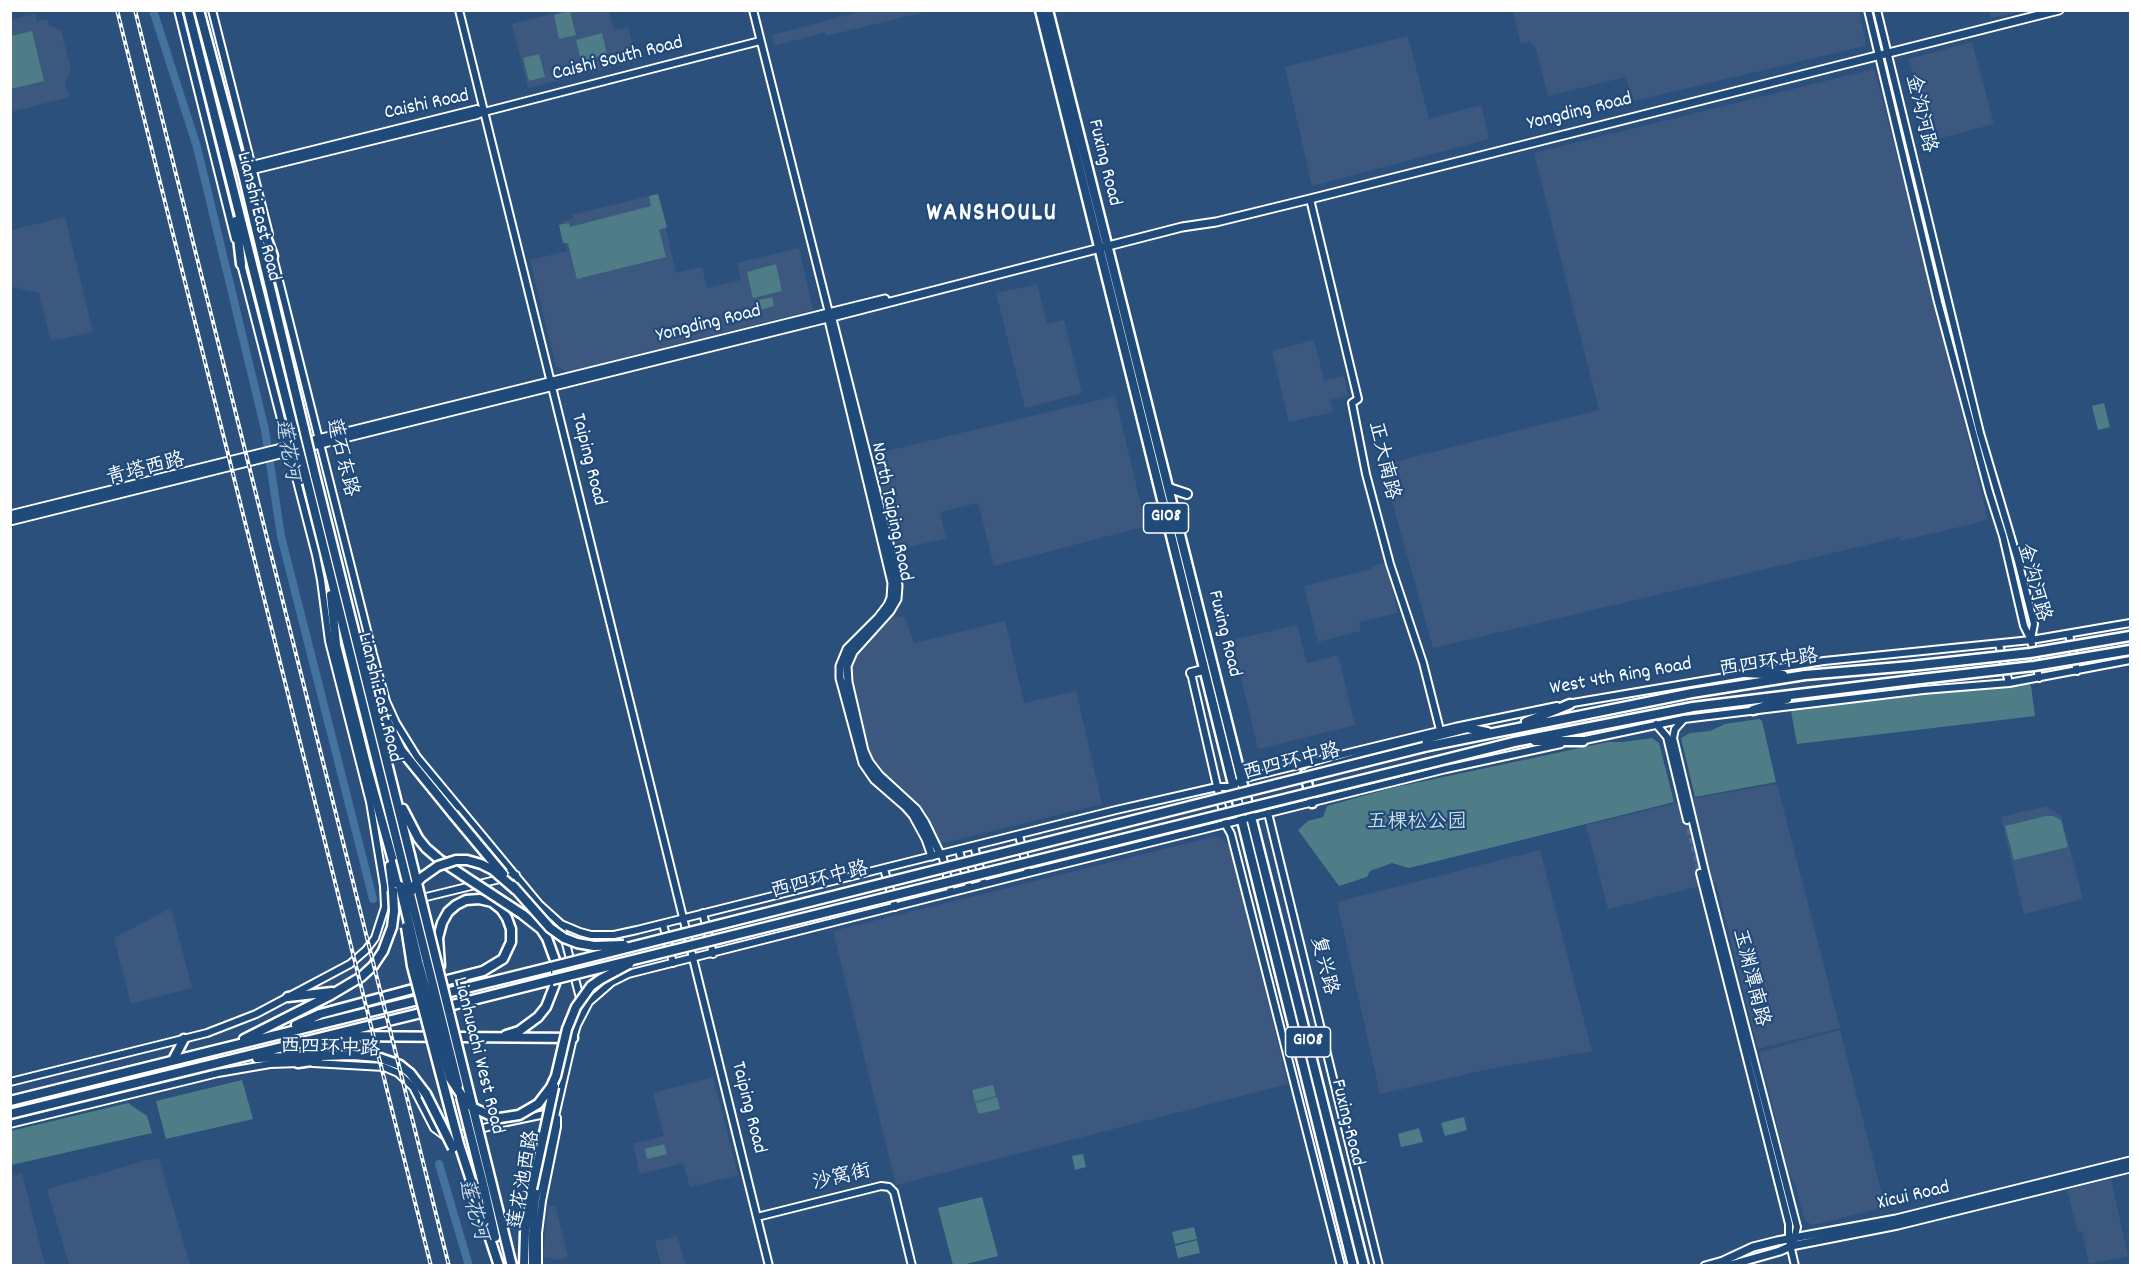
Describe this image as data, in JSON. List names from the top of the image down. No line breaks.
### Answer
{"streets":{"highway":["Fuxing Road","Lianshi East Road","G108","西四环中路","Lianhuachi West Road"],"main road":["Yongding Road","青塔西路","North Taiping Road","Xicui Road"],"street":["Caishi South Road","Caishi Road","金沟河路","莲石东路","Taiping Road","正大南路","West 4th Ring Road","复兴路","玉渊潭南路","沙窝街","莲花池西路"]},"crossings":[["Caishi South Road","Caishi Road"],["Caishi South Road","Taiping Road"],["Caishi South Road","North Taiping Road"],["Caishi Road","莲石东路"],["Caishi Road","Taiping Road"],["Yongding Road","金沟河路"],["Yongding Road","Fuxing Road"],["Yongding Road","莲石东路"],["Yongding Road","Taiping Road"],["Yongding Road","正大南路"],["Yongding Road","青塔西路"],["Yongding Road","North Taiping Road"],["金沟河路","West 4th Ring Road"],["Fuxing Road","西四环中路"],["Fuxing Road","West 4th Ring Road"],["Lianshi East Road","Lianhuachi West Road"],["莲石东路","西四环中路"],["Taiping Road","西四环中路"],["Taiping Road","沙窝街"],["正大南路","West 4th Ring Road"],["North Taiping Road","西四环中路"],["西四环中路","莲花池西路"],["玉渊潭南路","Xicui Road"]],"districts":["WANSHOULU"],"water":["莲花河"],"parks":["五棵松公园"]}
